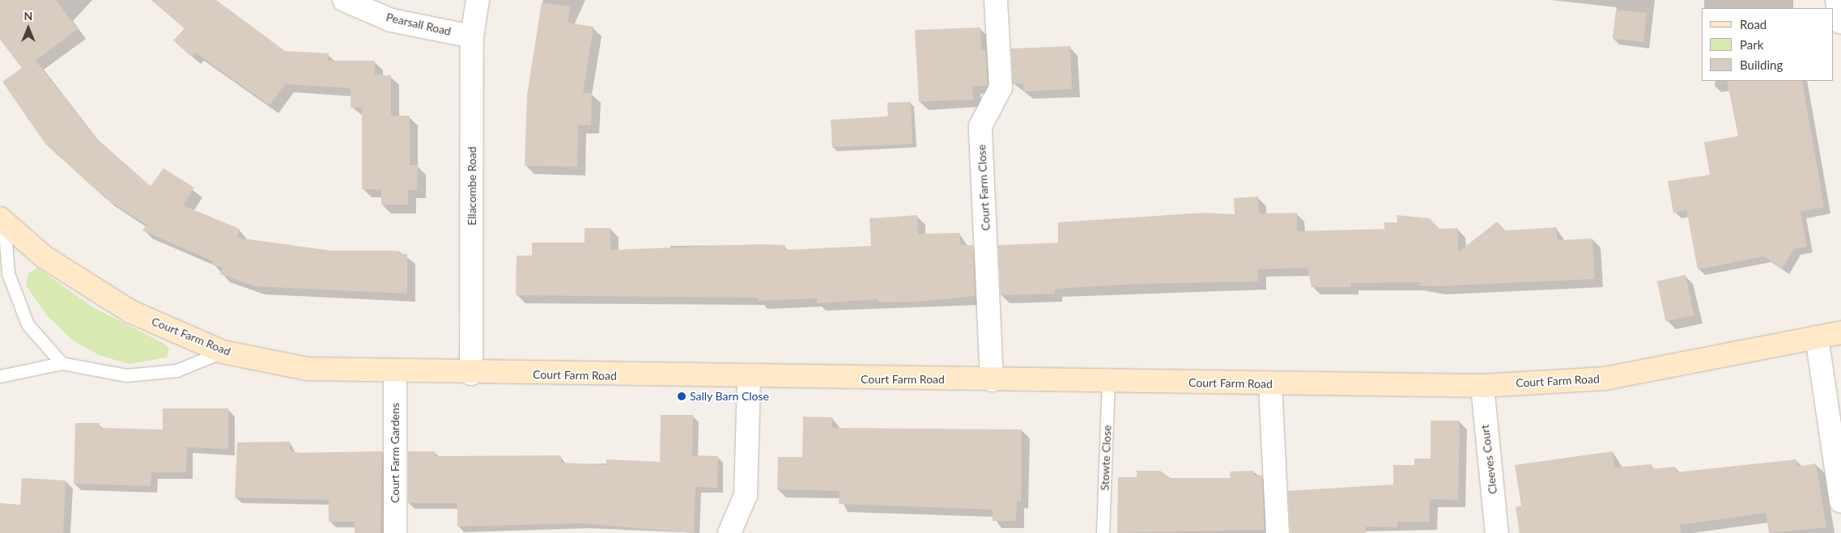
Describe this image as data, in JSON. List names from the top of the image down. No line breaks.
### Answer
{"streets":{"street":["Pearsall Road","Ellacombe Road","Court Farm Close","Court Farm Road","Court Farm Gardens","Cleeves Court"],"lane":["Stowte Close"]},"crossings":[["Pearsall Road","Ellacombe Road"],["Ellacombe Road","Court Farm Road"],["Court Farm Close","Court Farm Road"],["Court Farm Road","Court Farm Gardens"],["Court Farm Road","Stowte Close"],["Court Farm Road","Cleeves Court"]],"places":["Sally Barn Close"],"legend":["Road","Park","Building"],"north":"top"}
